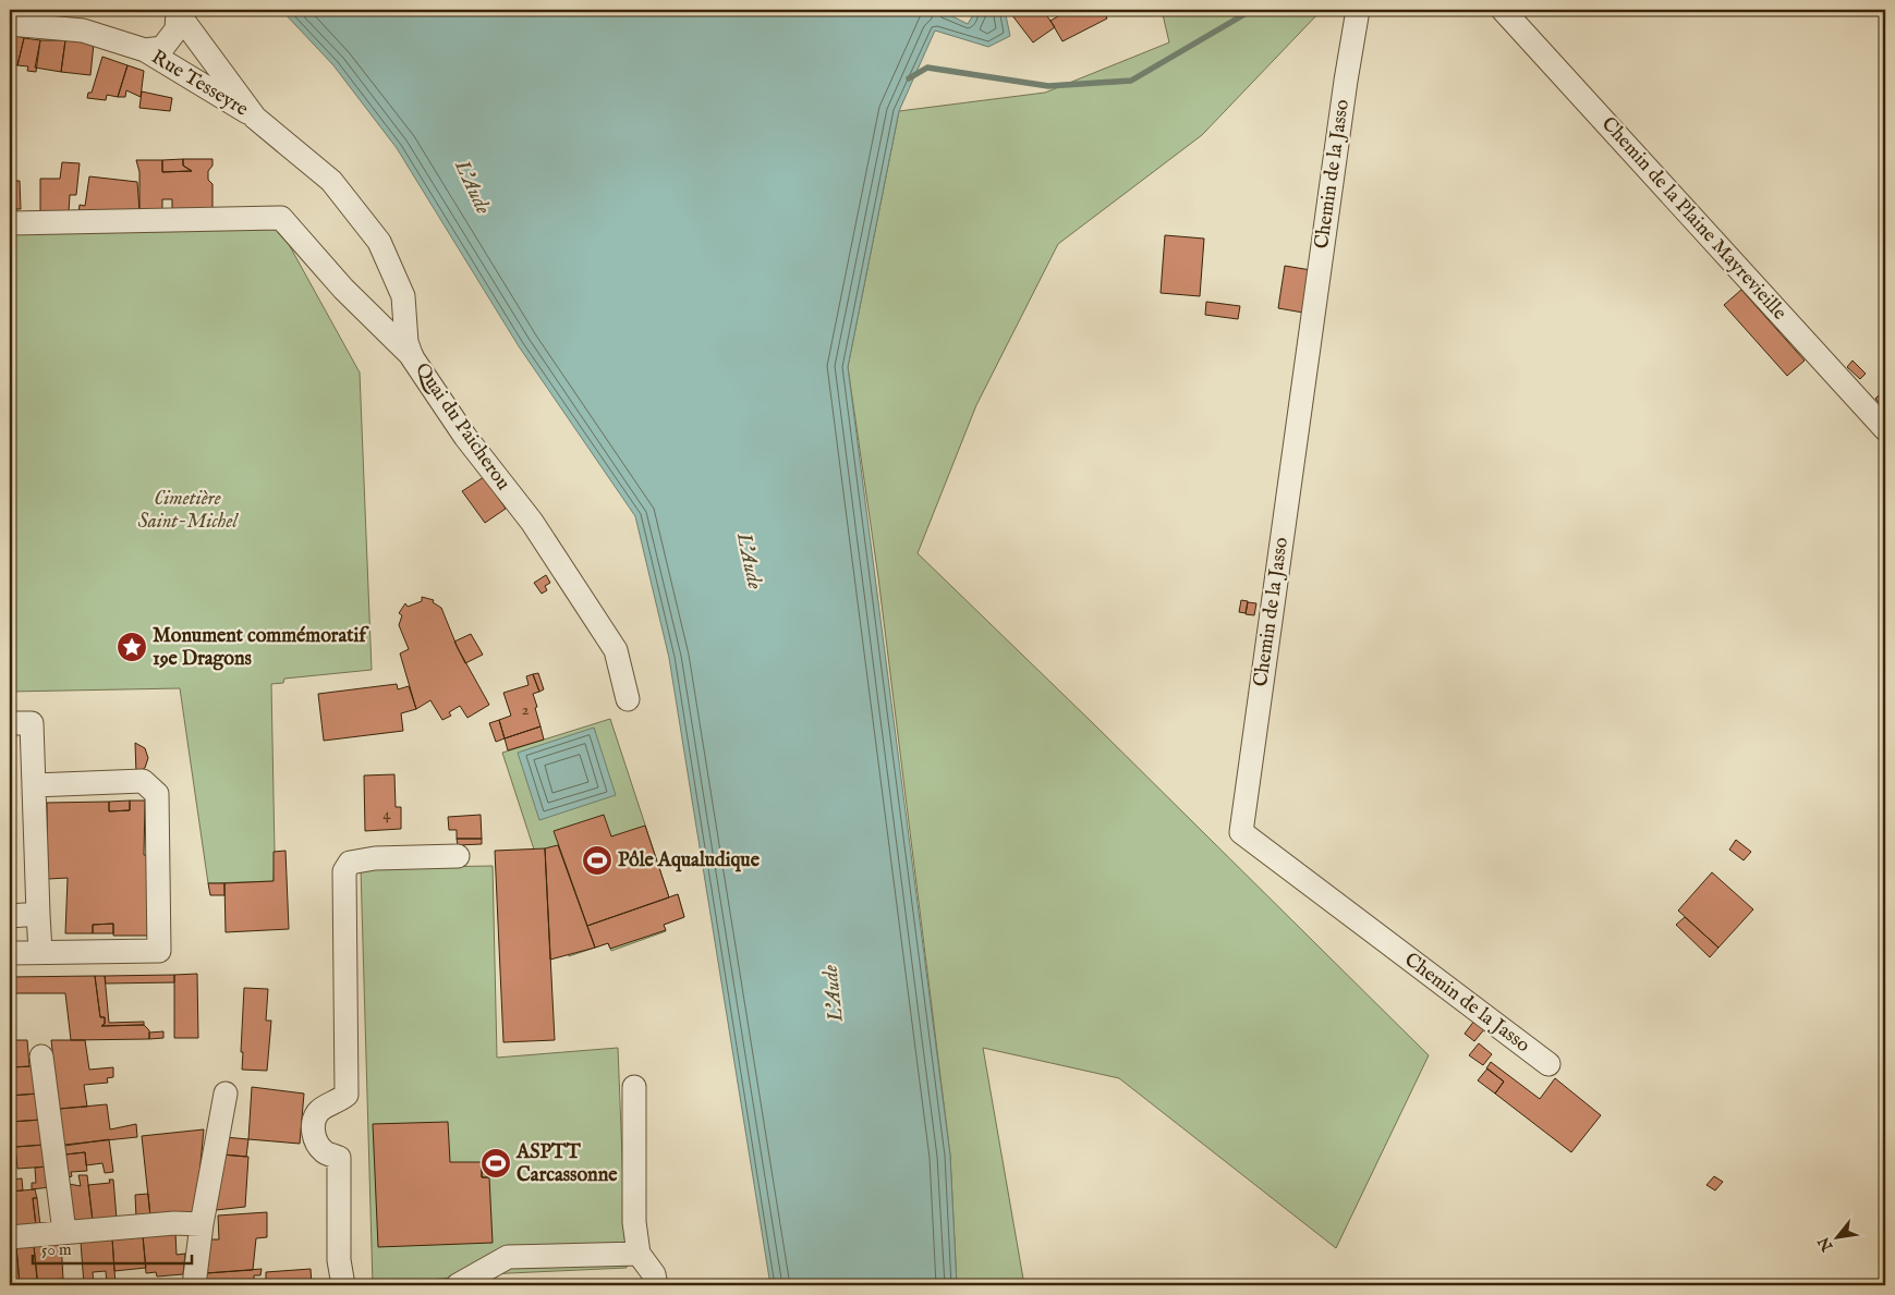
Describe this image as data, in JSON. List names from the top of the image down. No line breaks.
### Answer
{"streets":{"street":["Rue Tesseyre","Chemin de la Jasso","Chemin de la Plaine Mayrevieille","Quai du Paicherou"]},"crossings":[["Rue Tesseyre","Quai du Paicherou"]],"water":["L'Aude"],"parks":["Cimetière Saint-Michel"],"places":{"place":["Monument commémoratif 19e Dragons"],"sports":["Pôle Aqualudique","ASPTT Carcassonne"]},"house_numbers":["2","4"],"scale_bar":"50 m","north":"bottom left"}
